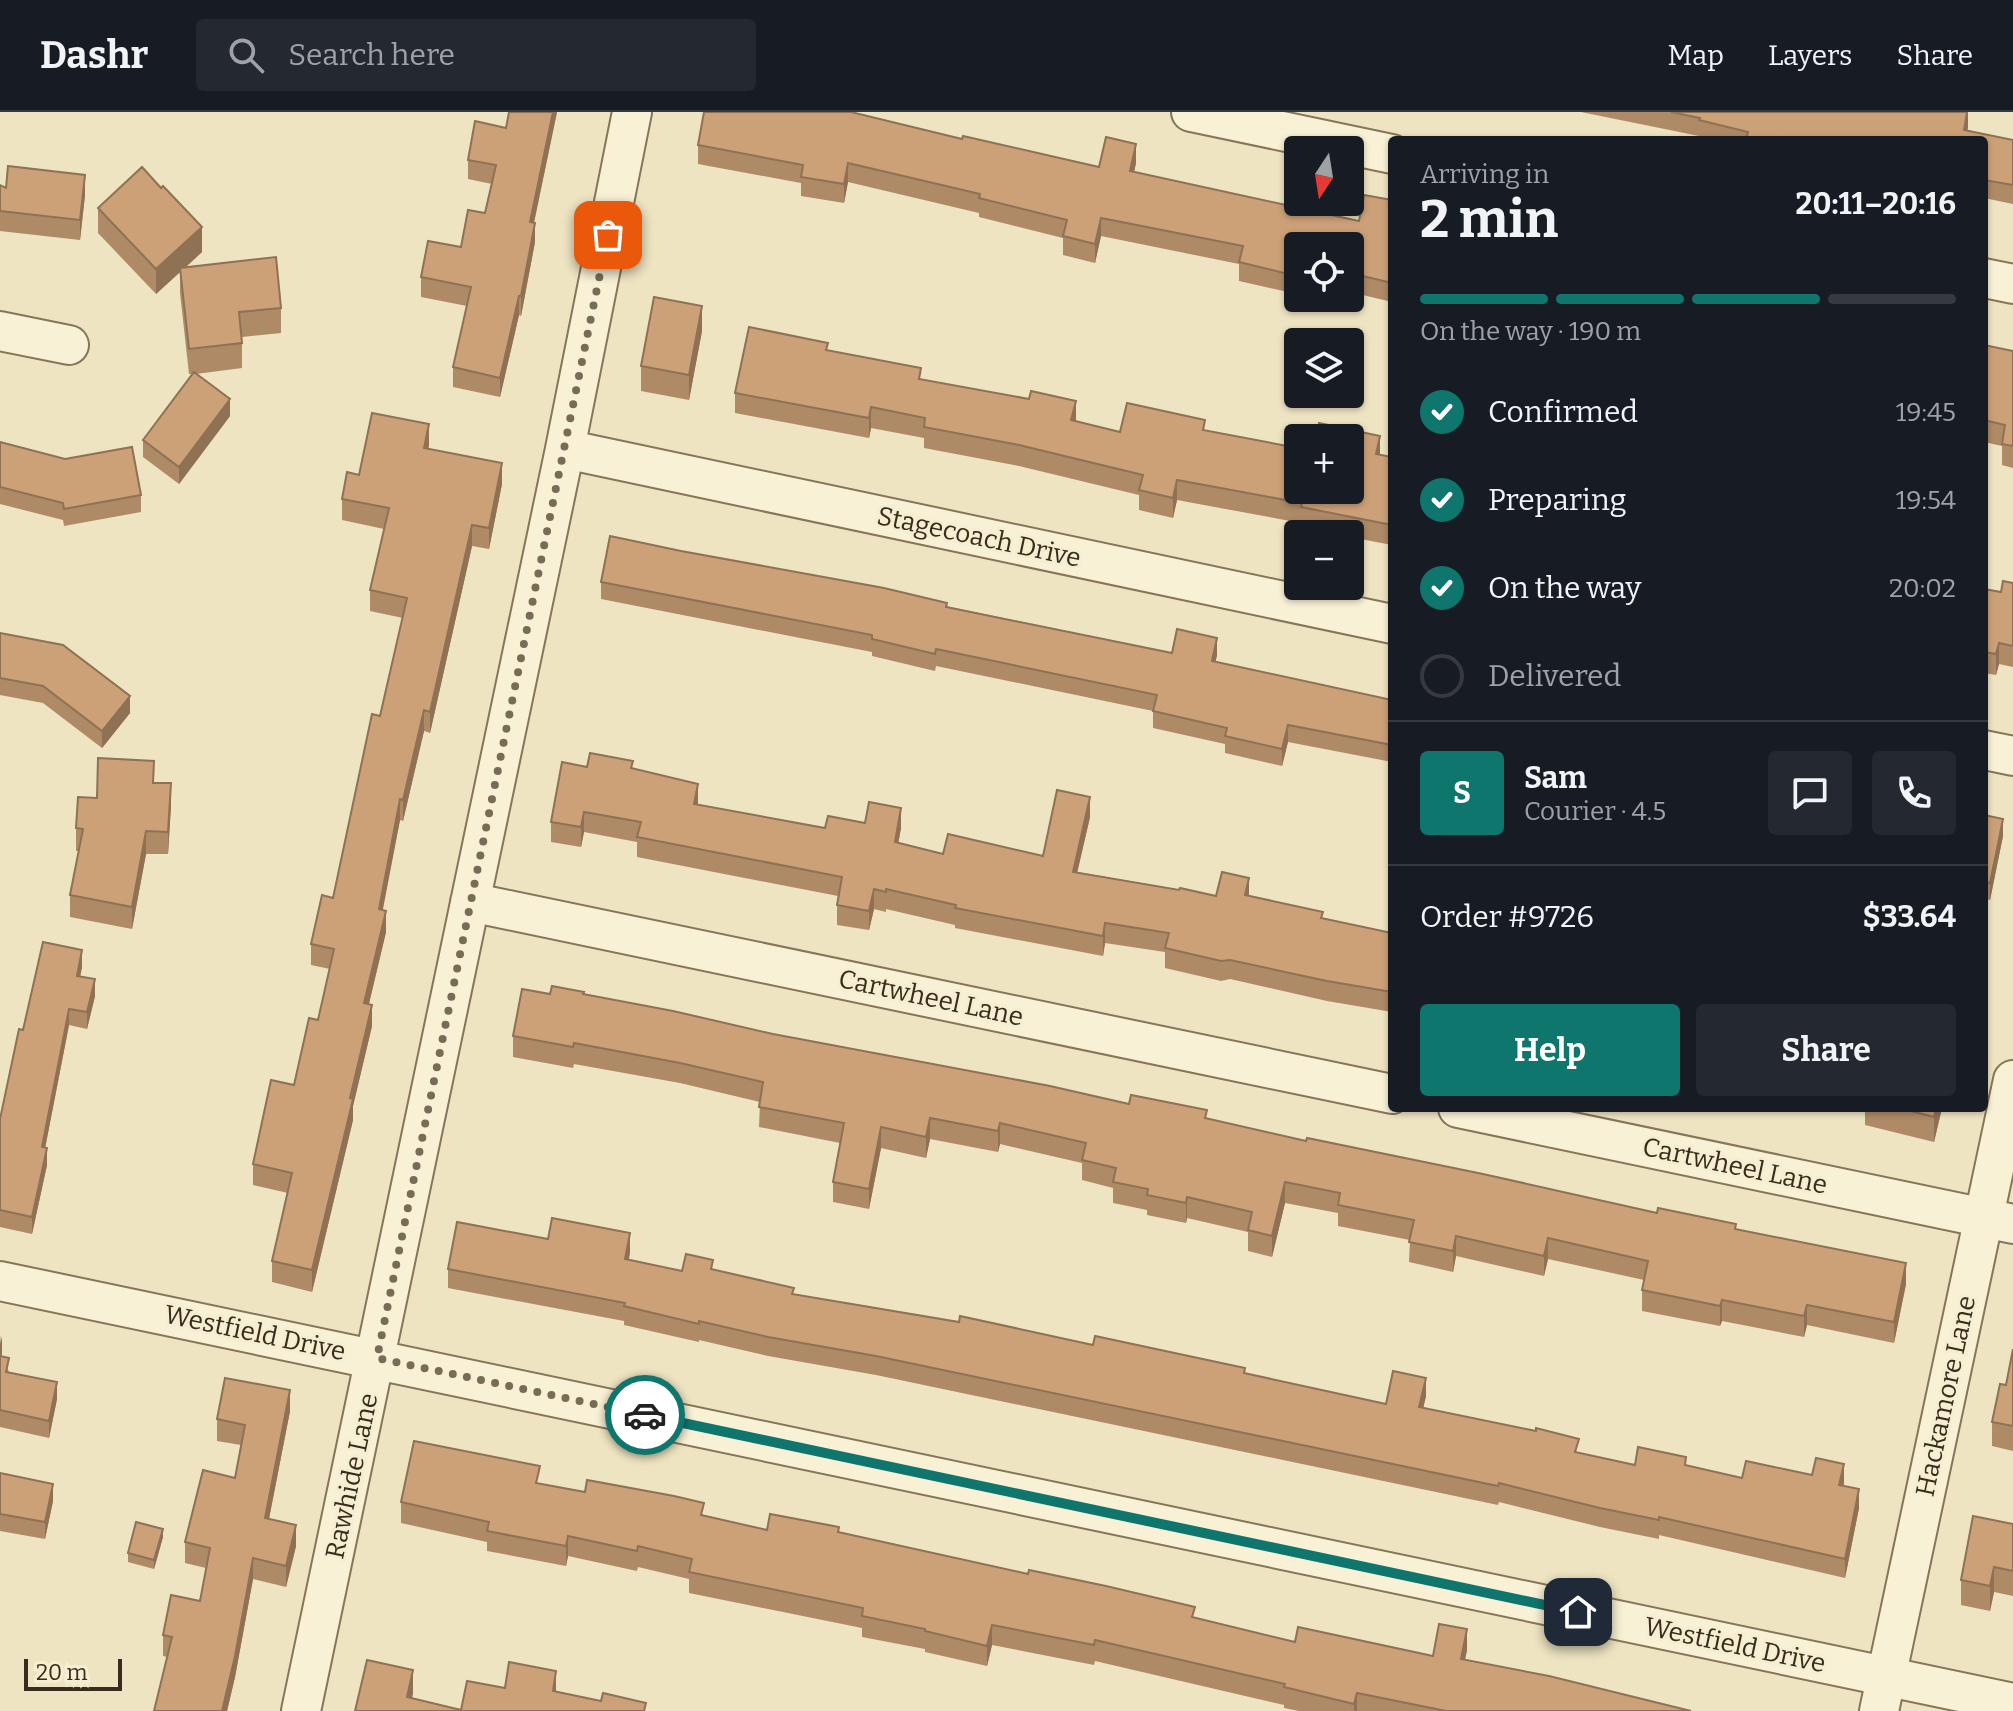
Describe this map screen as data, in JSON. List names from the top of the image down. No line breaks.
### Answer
{"streets":{"street":["Stagecoach Drive","Cartwheel Lane","Westfield Drive","Hackamore Lane","Rawhide Lane"]},"crossings":[["Stagecoach Drive","Rawhide Lane"],["Cartwheel Lane","Hackamore Lane"],["Cartwheel Lane","Rawhide Lane"],["Westfield Drive","Hackamore Lane"],["Westfield Drive","Rawhide Lane"]],"scale_bar":"20 m","north":"bottom","page":{"header":"Dashr","search":"Search here","nav":["Map","Layers","Share"],"map_buttons":["+","−"],"heading":["2 min","Arriving in","20:11–20:16"],"panel":["Sam","Courier · 4.5","Order #9726","$33.64"],"bar":"On the way · 190 m","list":[["Confirmed","19:45"],["Preparing","19:54"],["On the way","20:02"],"Delivered"],"round":"S","buttons":["Help","Share"],"scale":"20 m"}}
